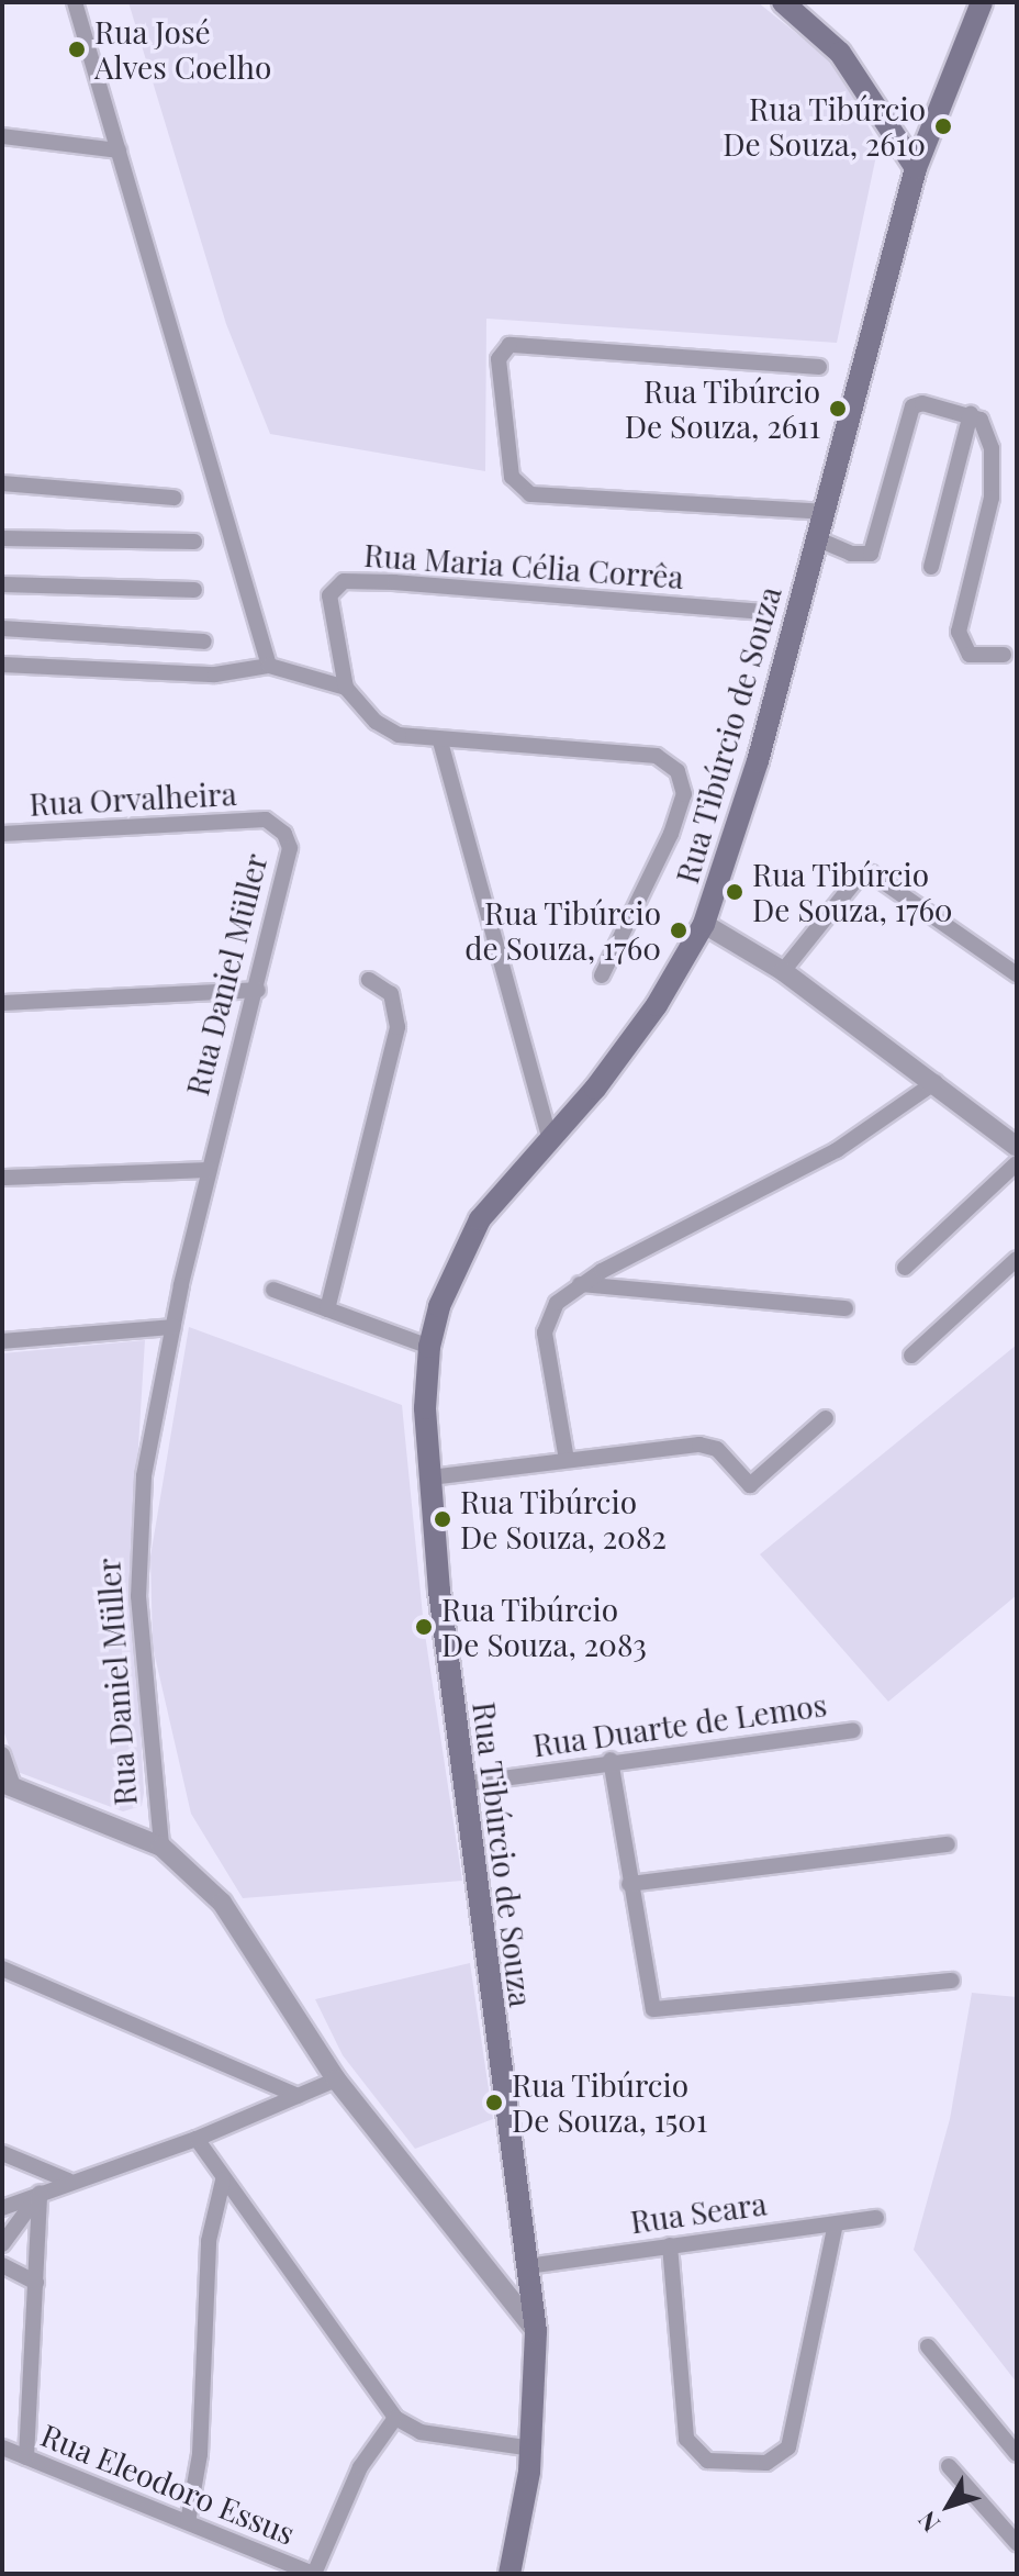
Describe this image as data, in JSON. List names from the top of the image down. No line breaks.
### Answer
{"streets":{"main road":["Rua Tibúrcio de Souza"],"street":["Rua Maria Célia Corrêa","Rua Orvalheira","Rua Daniel Müller","Rua Duarte de Lemos","Rua Seara","Rua Eleodoro Essus"]},"crossings":[["Rua Tibúrcio de Souza","Rua Daniel Müller"],["Rua Tibúrcio de Souza","Rua Duarte de Lemos"],["Rua Tibúrcio de Souza","Rua Seara"],["Rua Orvalheira","Rua Daniel Müller"]],"places":["Rua José Alves Coelho","Rua Tibúrcio De Souza, 2610","Rua Tibúrcio De Souza, 2611","Rua Tibúrcio De Souza, 1760","Rua Tibúrcio de Souza, 1760","Rua Tibúrcio De Souza, 2082","Rua Tibúrcio De Souza, 2083","Rua Tibúrcio De Souza, 1501"],"north":"bottom left"}
